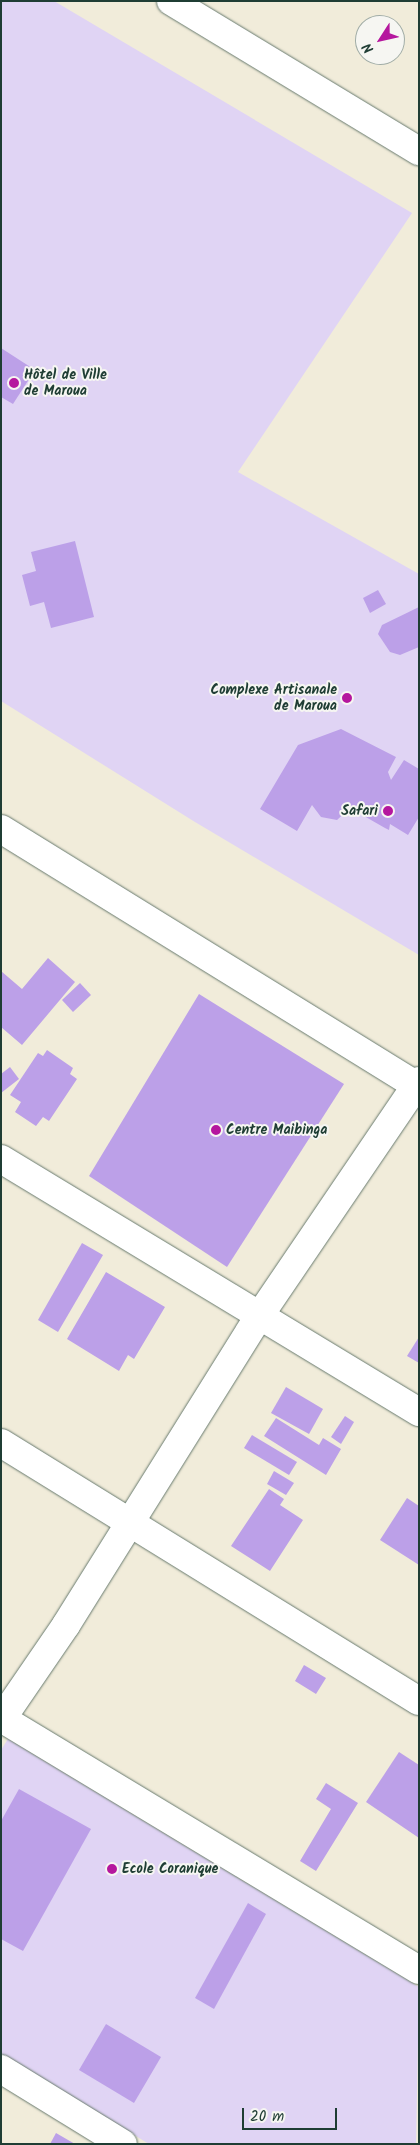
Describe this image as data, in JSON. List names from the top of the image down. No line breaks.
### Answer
{"places":["Hôtel de Ville de Maroua","Complexe Artisanale de Maroua","Safari","Centre Maibinga","Ecole Coranique"],"scale_bar":"20 m","north":"bottom left"}
